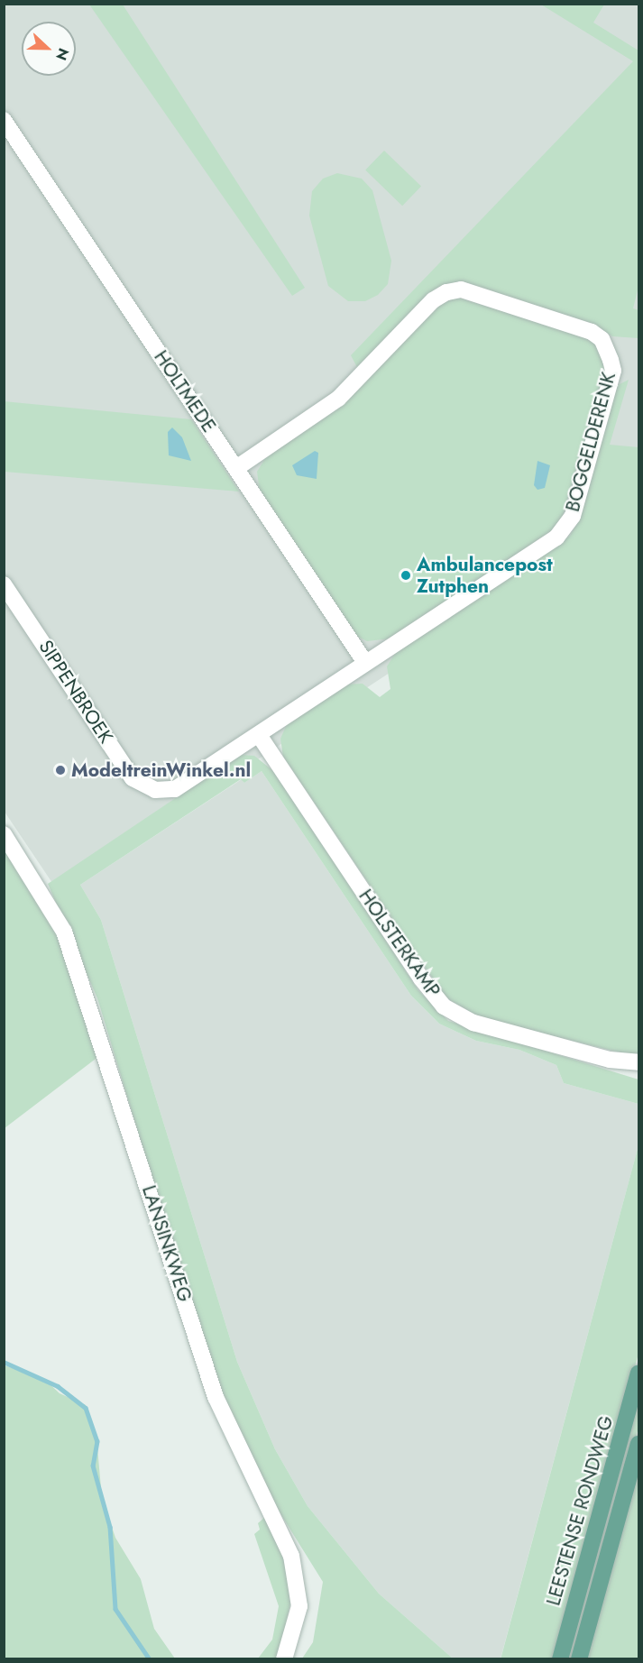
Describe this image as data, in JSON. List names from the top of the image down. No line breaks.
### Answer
{"streets":{"main road":["LEESTENSE RONDWEG"],"street":["HOLTMEDE","BOGGELDERENK","SIPPENBROEK","HOLSTERKAMP","LANSINKWEG"]},"crossings":[["HOLTMEDE","BOGGELDERENK"],["BOGGELDERENK","SIPPENBROEK"],["BOGGELDERENK","HOLSTERKAMP"]],"places":["Ambulancepost Zutphen","ModeltreinWinkel.nl"],"north":"right"}
